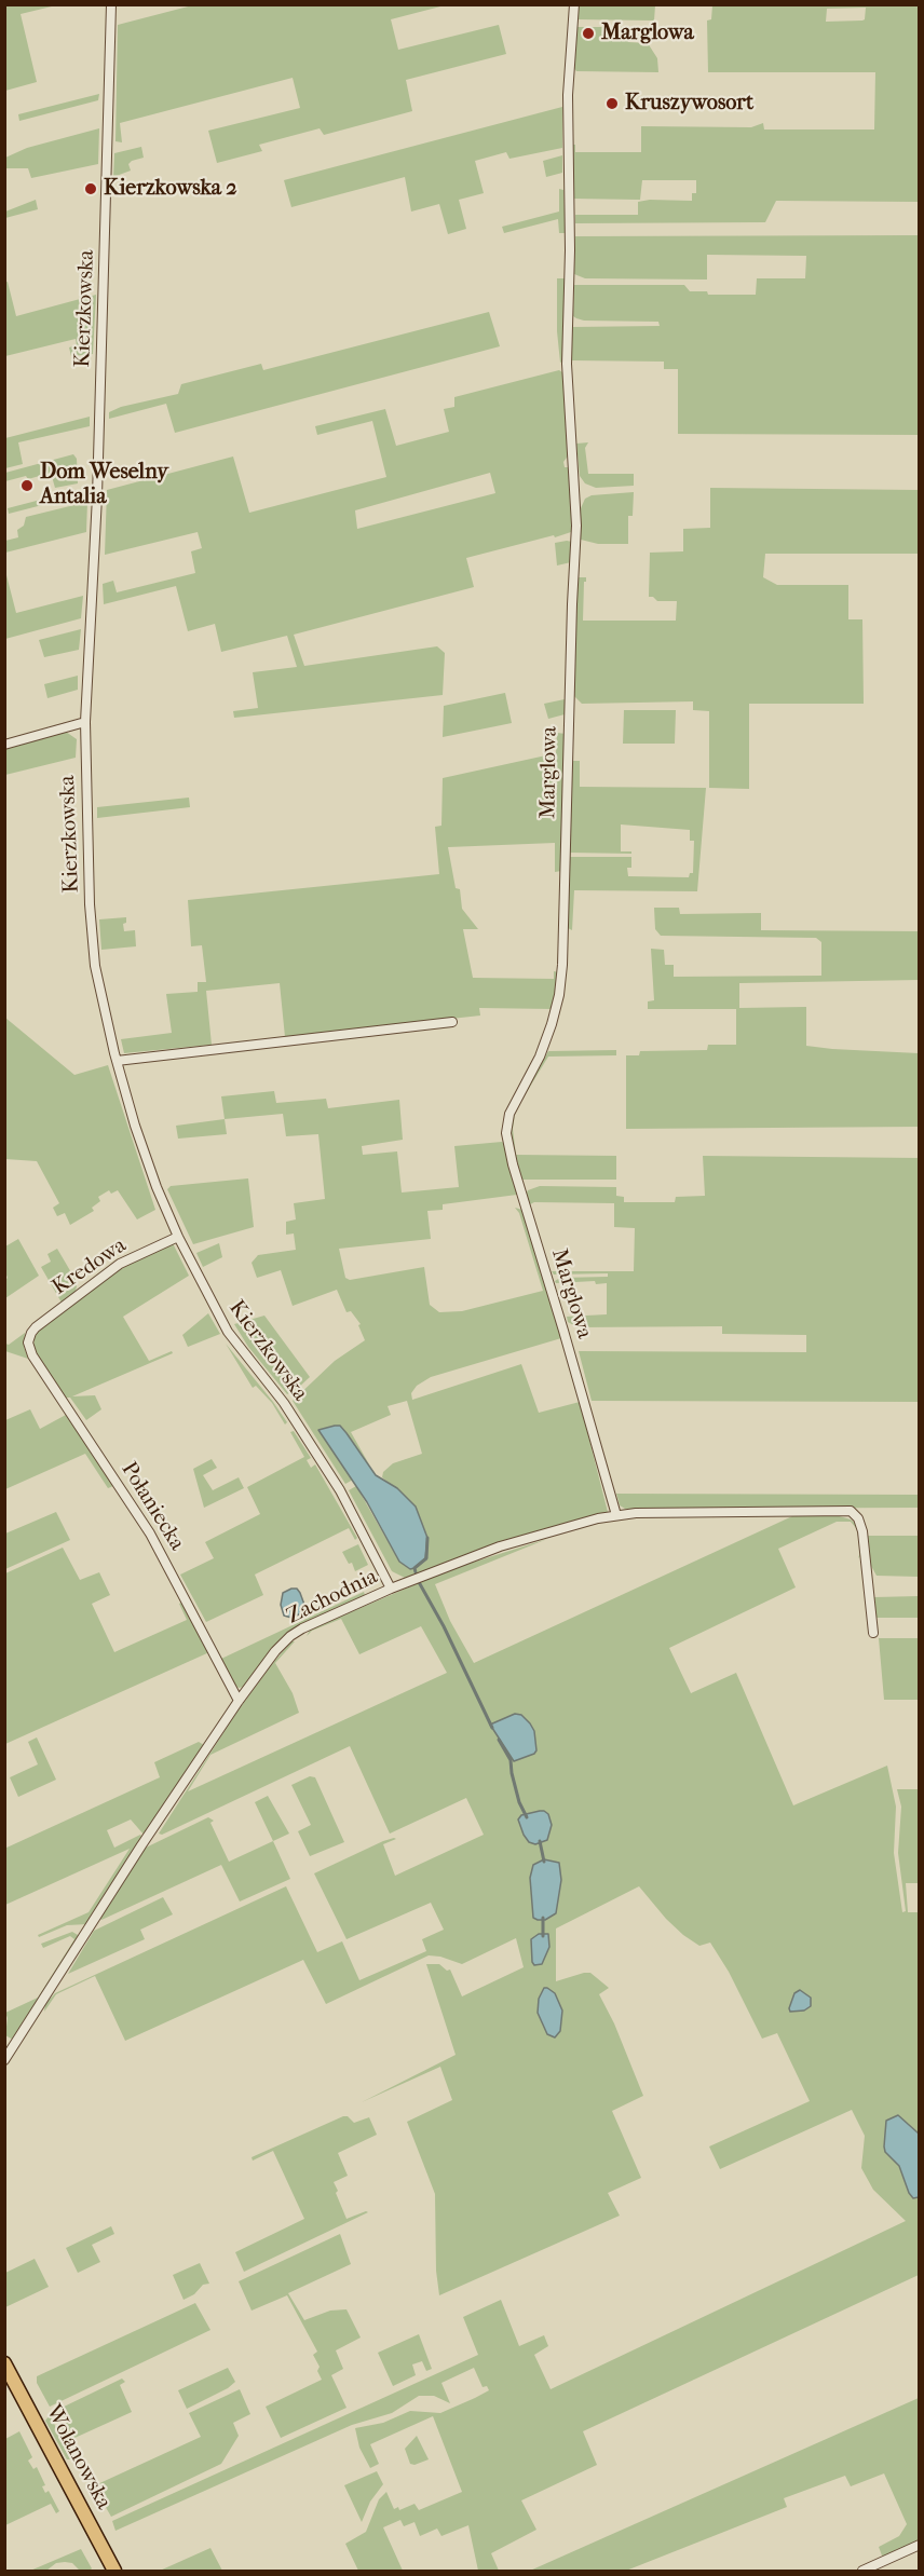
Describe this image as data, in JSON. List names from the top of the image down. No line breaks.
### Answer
{"streets":{"main road":["Wolanowska"],"street":["Kierzkowska","Marglowa","Kredowa","Połaniecka","Zachodnia"]},"crossings":[["Kierzkowska","Kredowa"],["Kierzkowska","Zachodnia"],["Marglowa","Zachodnia"],["Kredowa","Połaniecka"],["Połaniecka","Zachodnia"]],"places":["Marglowa","Kruszywosort","Kierzkowska 2","Dom Weselny Antalia"]}
